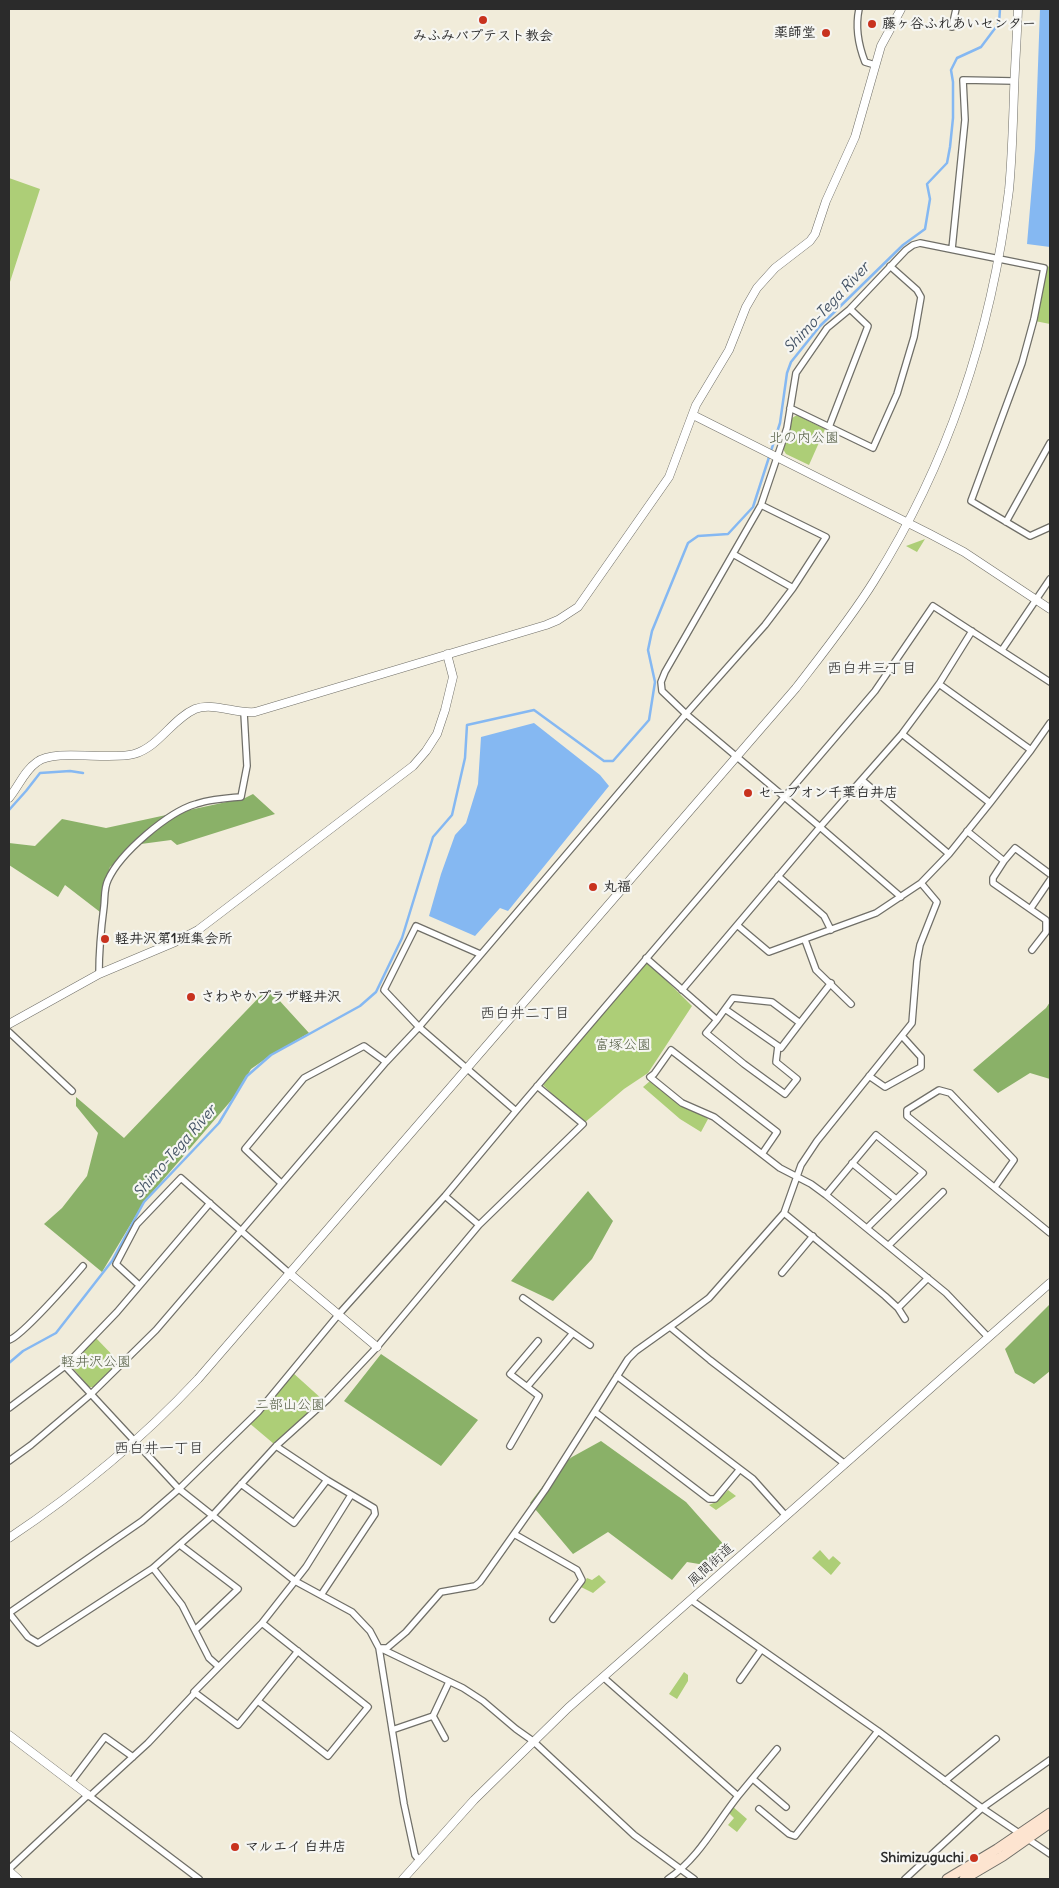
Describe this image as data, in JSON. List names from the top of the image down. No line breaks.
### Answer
{"streets":{"street":["風間街道"]},"districts":["西白井三丁目","西白井二丁目","西白井一丁目"],"water":["Shimo-Tega River"],"parks":["北の内公園","富塚公園","軽井沢公園","二部山公園"],"places":["みふみバプテスト教会","藤ヶ谷ふれあいセンター","薬師堂","セーブオン千葉白井店","丸福","軽井沢第1班集会所","さわやかプラザ軽井沢","マルエイ 白井店","Shimizuguchi"]}
